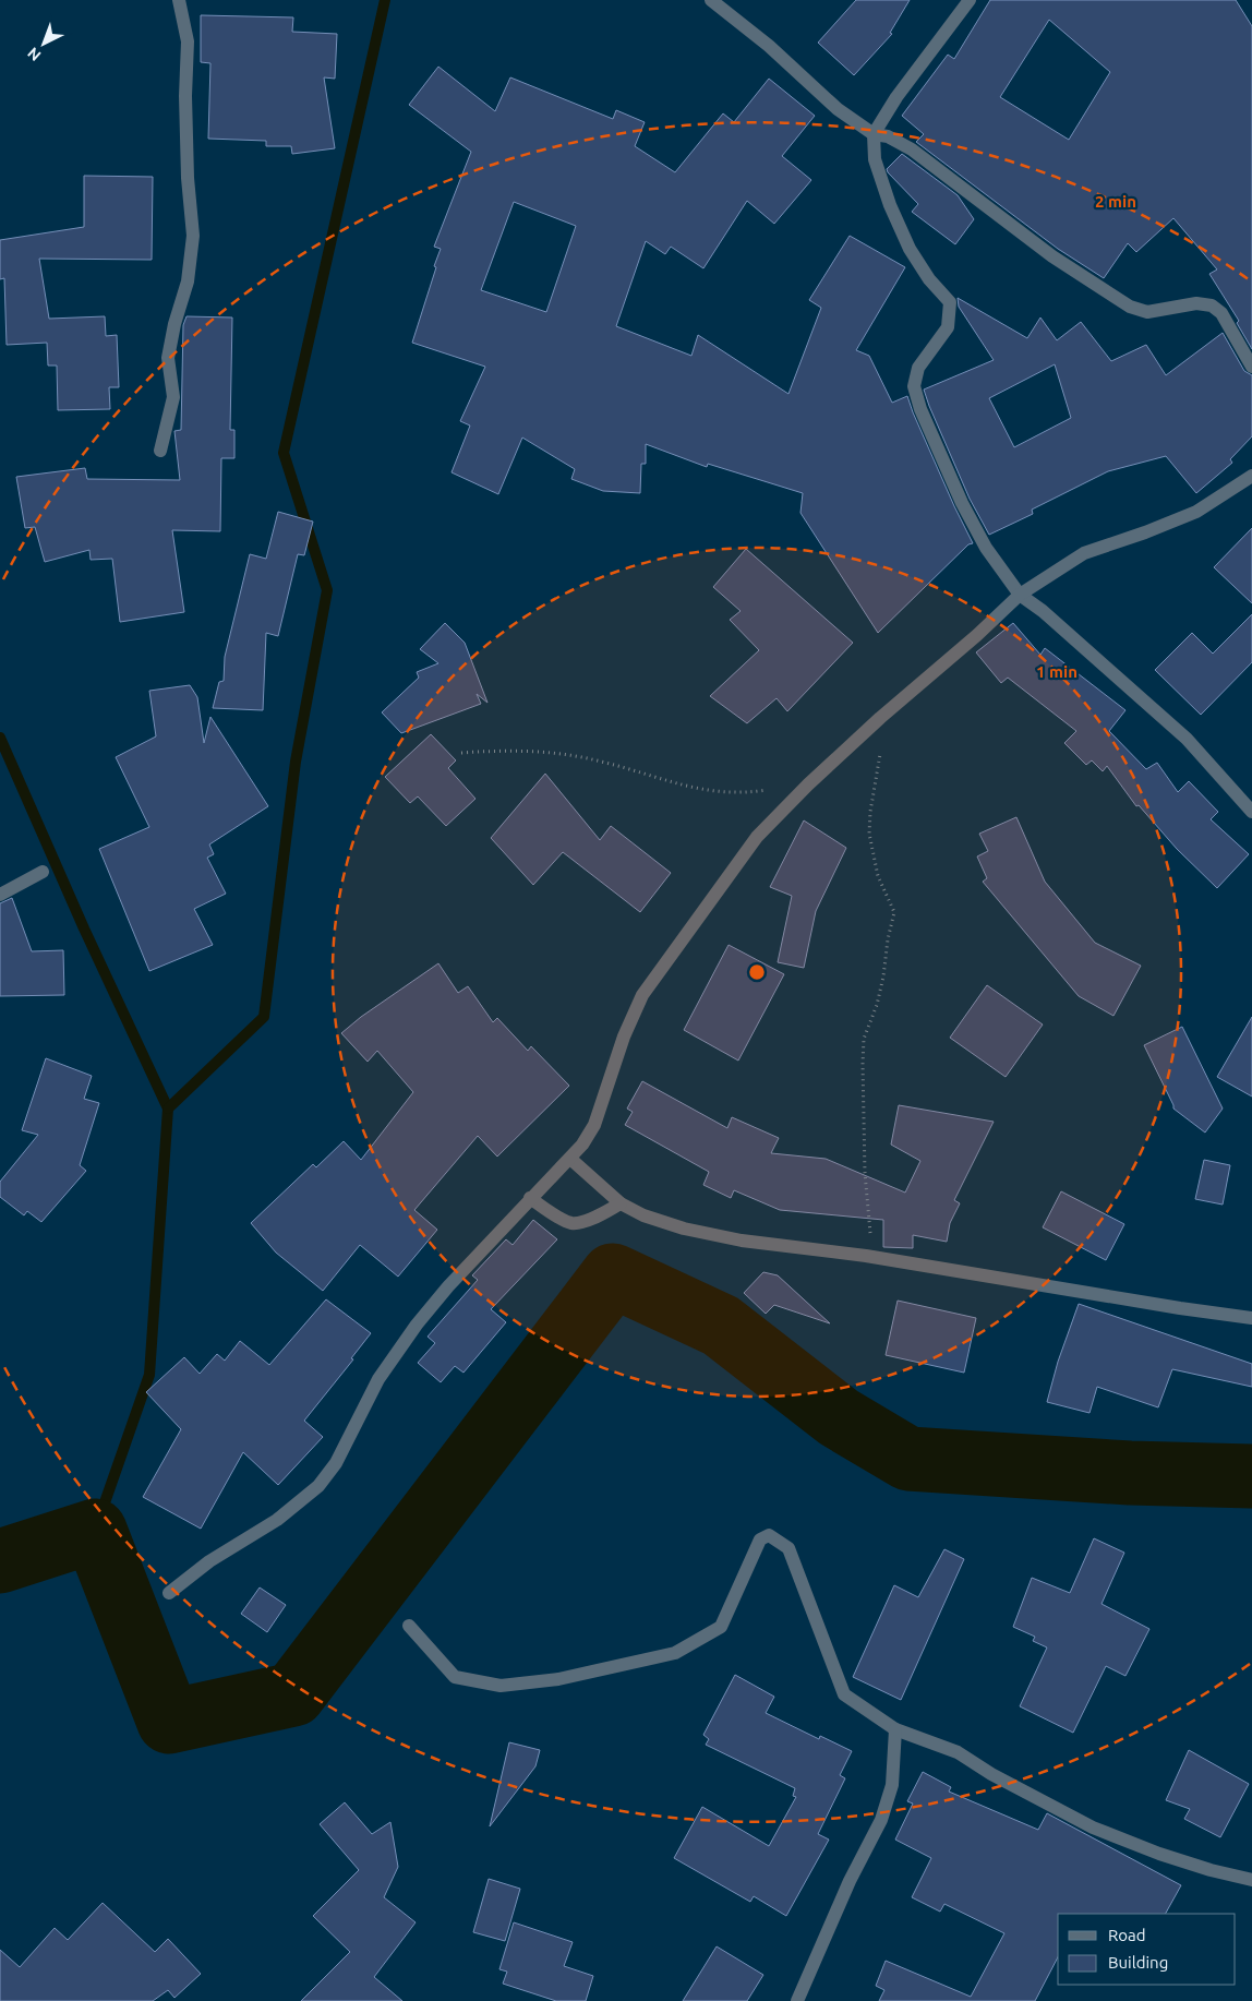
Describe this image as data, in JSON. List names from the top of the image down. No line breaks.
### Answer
{"legend":["Road","Building"],"north":"bottom left","rings":["2 min","1 min"]}
